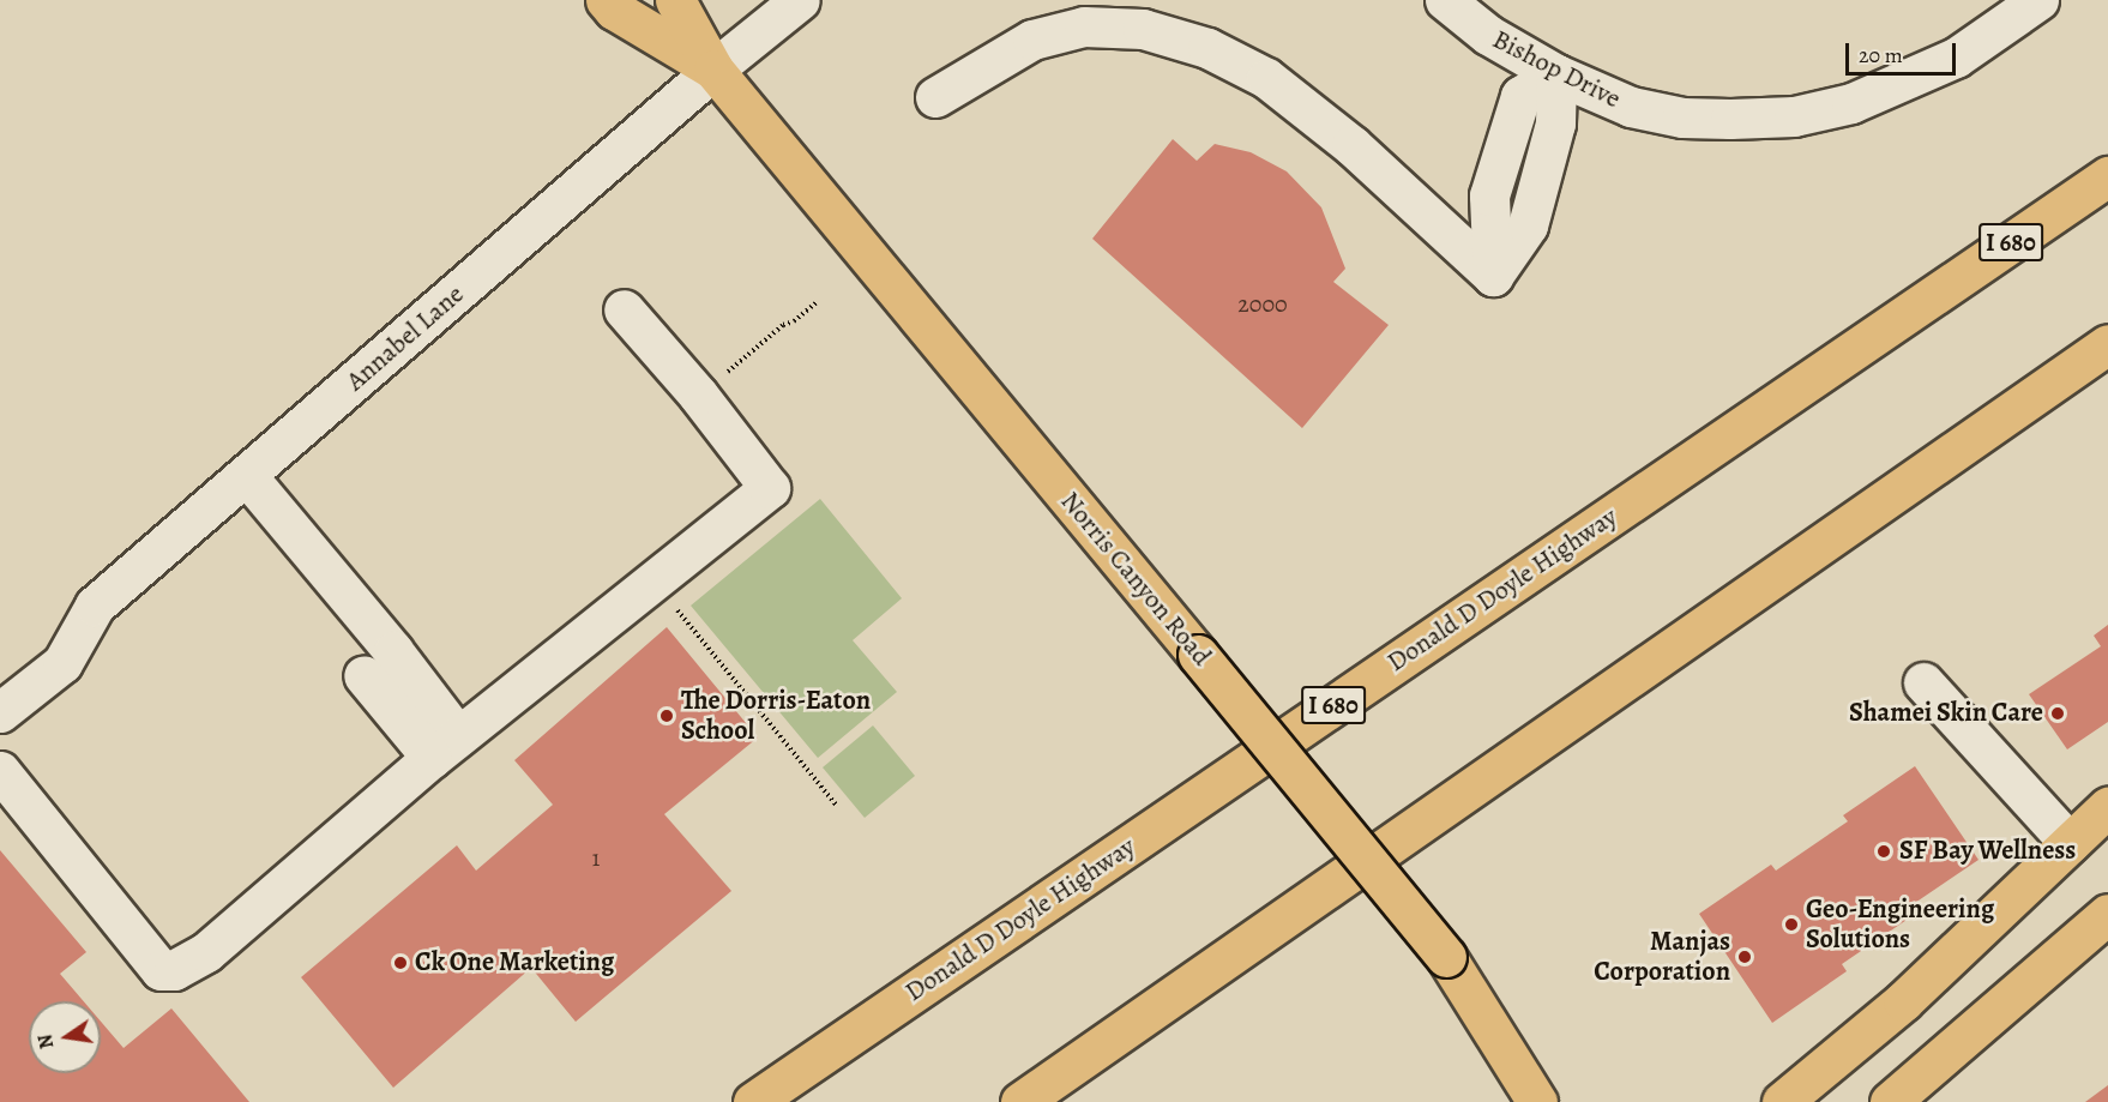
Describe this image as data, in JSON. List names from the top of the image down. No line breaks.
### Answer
{"streets":{"main road":["I 680","Norris Canyon Road","Donald D Doyle Highway"],"street":["Bishop Drive","Annabel Lane"]},"crossings":[["Annabel Lane","Norris Canyon Road"]],"places":["Shamei Skin Care","The Dorris-Eaton School","SF Bay Wellness","Geo-Engineering Solutions","Manjas Corporation","Ck One Marketing"],"house_numbers":["2000","1"],"scale_bar":"20 m","north":"left"}
